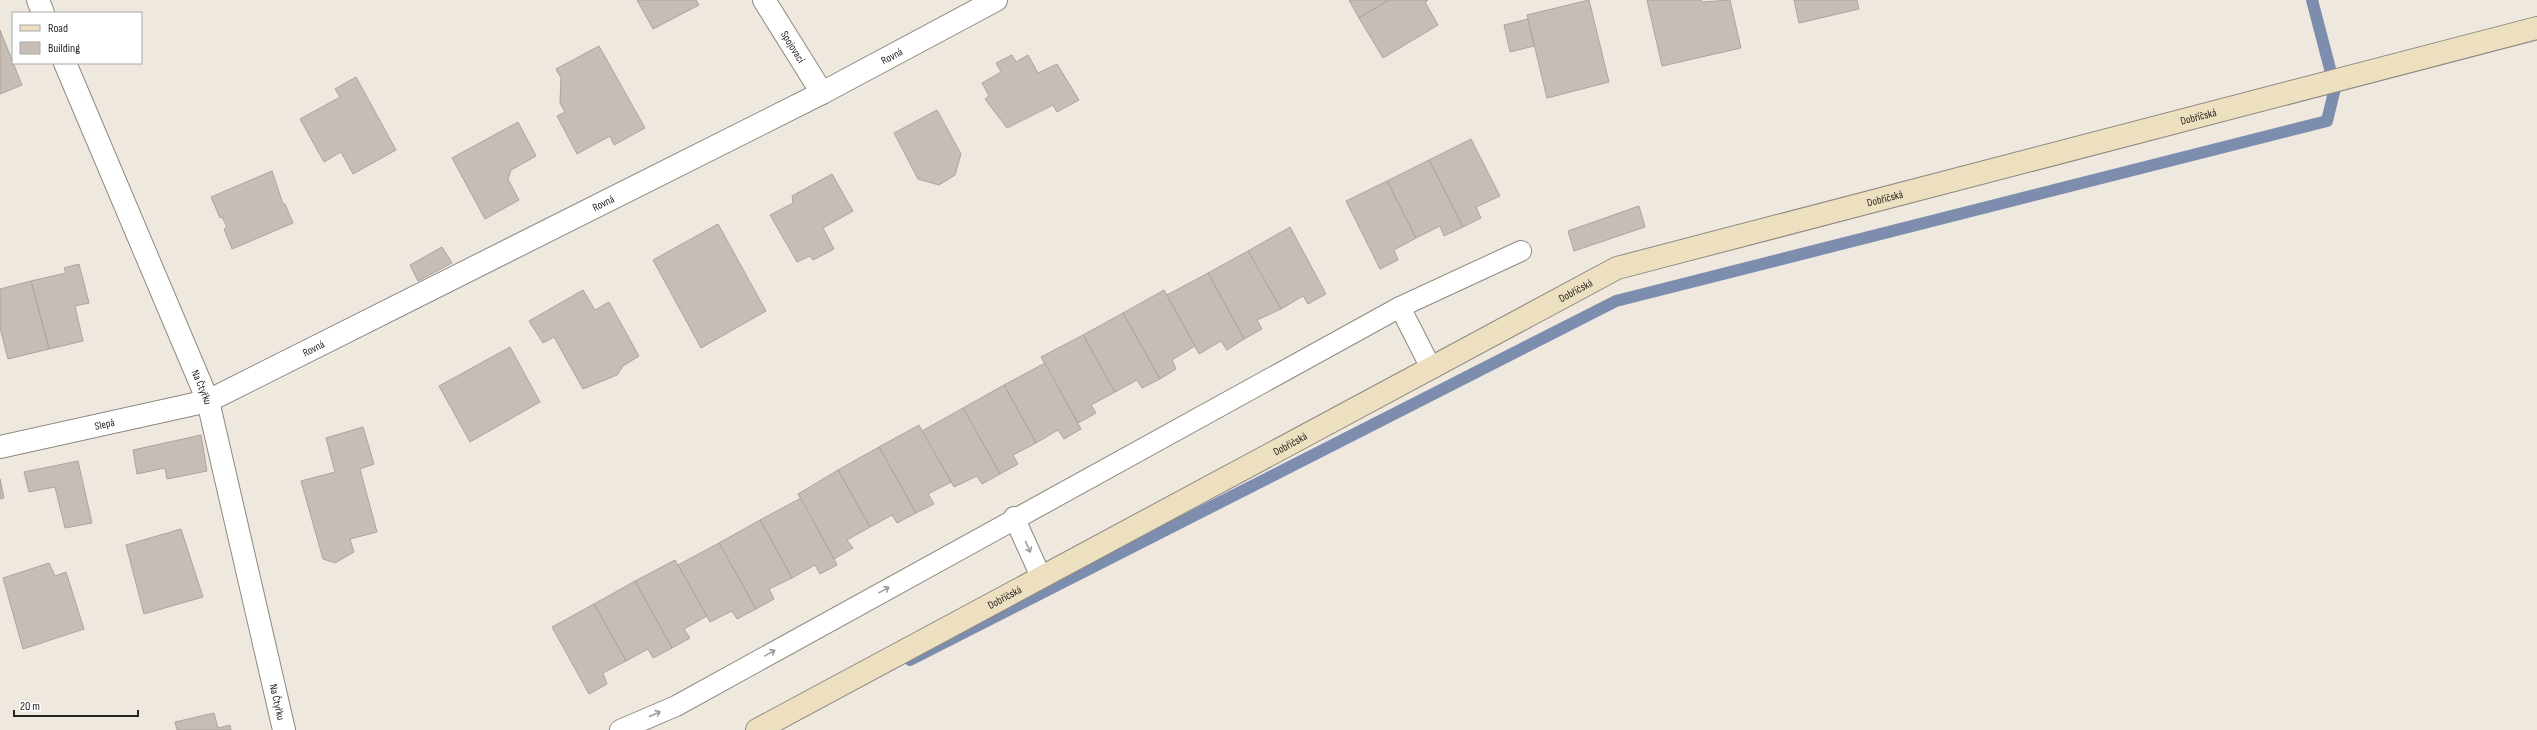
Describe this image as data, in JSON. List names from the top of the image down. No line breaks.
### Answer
{"streets":{"street":["Spojovací","Rovná","Dobříčská","Na Čtyřku","Slepá"]},"crossings":[["Spojovací","Rovná"],["Rovná","Na Čtyřku"],["Rovná","Slepá"],["Na Čtyřku","Slepá"]],"legend":["Road","Building"],"scale_bar":"20 m"}
